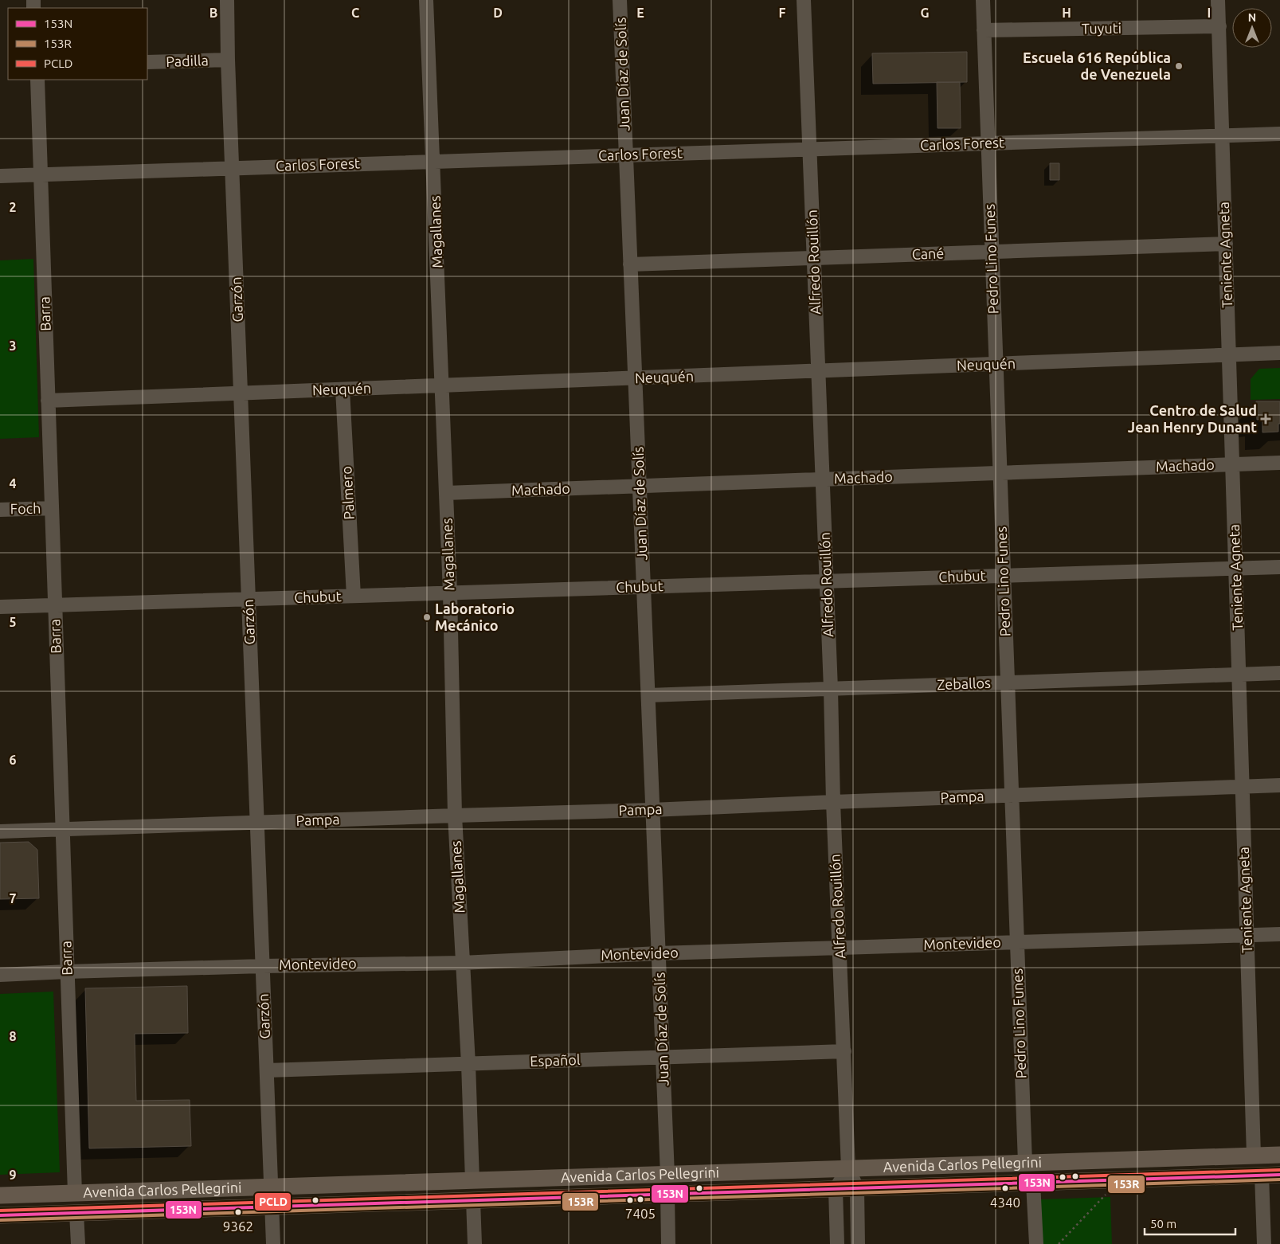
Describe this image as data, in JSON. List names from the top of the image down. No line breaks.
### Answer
{"streets":{"main road":["Avenida Carlos Pellegrini"],"street":["Tuyuti","Padilla","Juan Díaz de Solís","Carlos Forest","Magallanes","Cané","Teniente Agneta","Pedro Lino Funes","Alfredo Rouillón","Garzón","Barra","Neuquén","Machado","Palmero","Foch","Chubut","Zeballos","Pampa","Montevideo","Español"]},"crossings":[["Tuyuti","Teniente Agneta"],["Tuyuti","Pedro Lino Funes"],["Padilla","Garzón"],["Juan Díaz de Solís","Carlos Forest"],["Juan Díaz de Solís","Cané"],["Juan Díaz de Solís","Neuquén"],["Juan Díaz de Solís","Machado"],["Juan Díaz de Solís","Chubut"],["Juan Díaz de Solís","Zeballos"],["Juan Díaz de Solís","Pampa"],["Juan Díaz de Solís","Montevideo"],["Juan Díaz de Solís","Español"],["Juan Díaz de Solís","Avenida Carlos Pellegrini"],["Carlos Forest","Magallanes"],["Carlos Forest","Teniente Agneta"],["Carlos Forest","Pedro Lino Funes"],["Carlos Forest","Alfredo Rouillón"],["Carlos Forest","Garzón"],["Carlos Forest","Barra"],["Magallanes","Neuquén"],["Magallanes","Machado"],["Magallanes","Chubut"],["Magallanes","Pampa"],["Magallanes","Montevideo"],["Magallanes","Español"],["Magallanes","Avenida Carlos Pellegrini"],["Cané","Teniente Agneta"],["Cané","Pedro Lino Funes"],["Cané","Alfredo Rouillón"],["Teniente Agneta","Neuquén"],["Teniente Agneta","Machado"],["Teniente Agneta","Chubut"],["Teniente Agneta","Zeballos"],["Teniente Agneta","Pampa"],["Teniente Agneta","Montevideo"],["Teniente Agneta","Avenida Carlos Pellegrini"],["Pedro Lino Funes","Neuquén"],["Pedro Lino Funes","Machado"],["Pedro Lino Funes","Chubut"],["Pedro Lino Funes","Zeballos"],["Pedro Lino Funes","Pampa"],["Pedro Lino Funes","Montevideo"],["Pedro Lino Funes","Avenida Carlos Pellegrini"],["Alfredo Rouillón","Neuquén"],["Alfredo Rouillón","Machado"],["Alfredo Rouillón","Chubut"],["Alfredo Rouillón","Zeballos"],["Alfredo Rouillón","Pampa"],["Alfredo Rouillón","Montevideo"],["Alfredo Rouillón","Español"],["Alfredo Rouillón","Avenida Carlos Pellegrini"],["Garzón","Neuquén"],["Garzón","Chubut"],["Garzón","Pampa"],["Garzón","Montevideo"],["Garzón","Español"],["Garzón","Avenida Carlos Pellegrini"],["Barra","Neuquén"],["Barra","Foch"],["Barra","Chubut"],["Barra","Pampa"],["Barra","Montevideo"],["Barra","Avenida Carlos Pellegrini"],["Neuquén","Palmero"],["Palmero","Chubut"]],"places":{"other":["Escuela 616 República de Venezuela","Laboratorio Mecánico","4340","7405","9362"],"health":["Centro de Salud Jean Henry Dunant"]},"lines":["transit line PCLD","transit line 153N","transit line 153R"],"legend":["153N","153R","PCLD"],"scale_bar":"50 m","north":"top","grid":{"columns":["B","C","D","E","F","G","H","I"],"rows":["2","3","4","5","6","7","8","9"]}}
